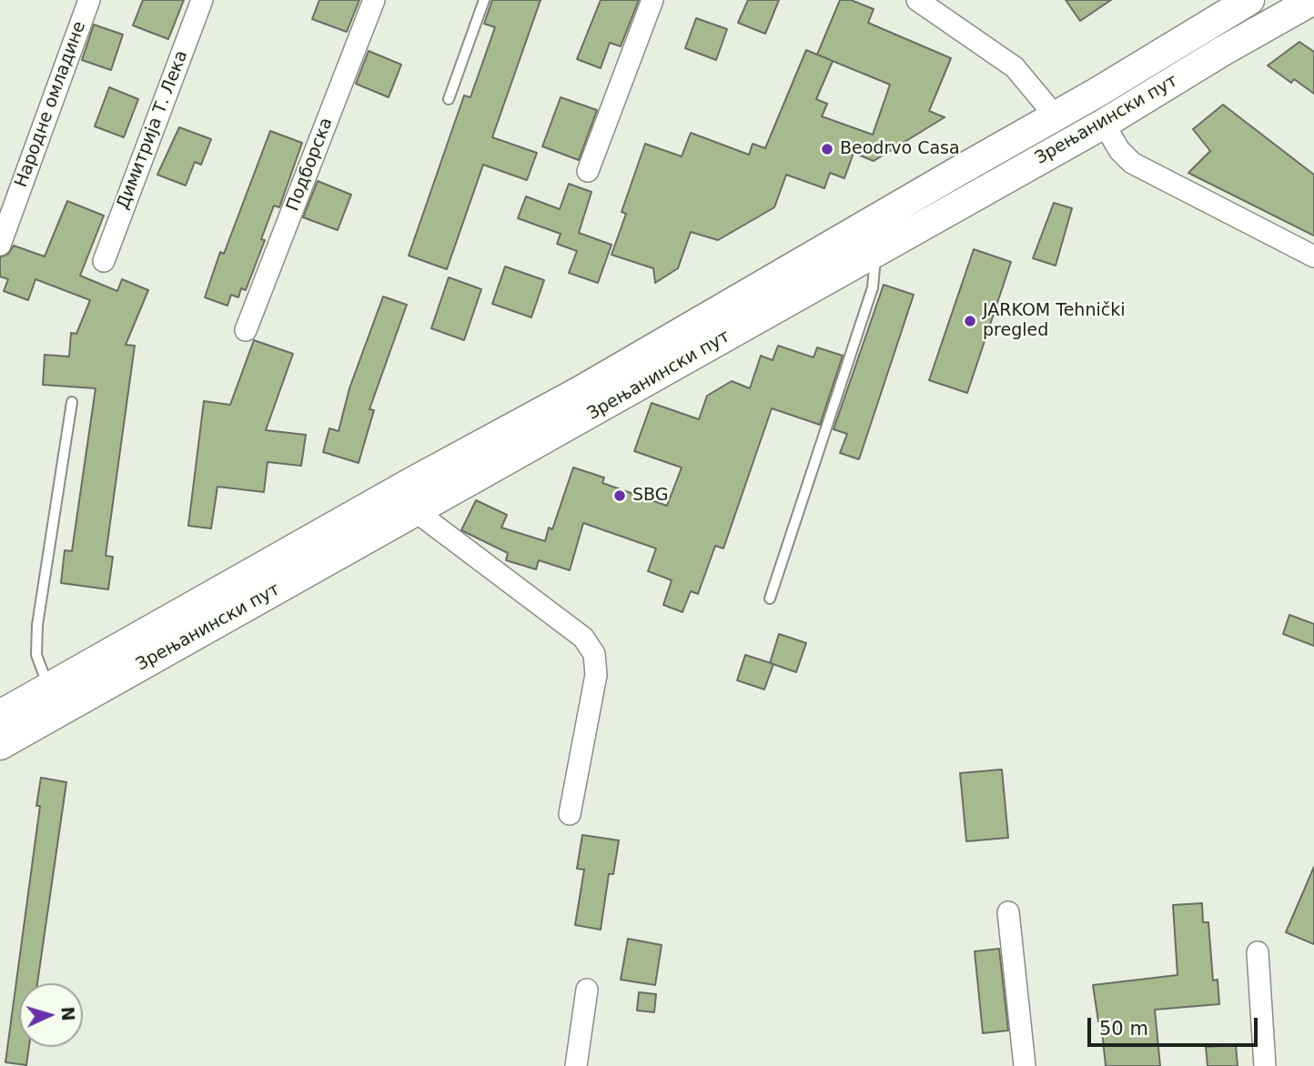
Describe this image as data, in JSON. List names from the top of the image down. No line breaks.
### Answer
{"streets":{"main road":["Зрењанински пут"],"street":["Народне омладине","Димитрија Т. Лека","Подборска"]},"places":["Beodrvo Casa","JARKOM Tehnički pregled","SBG"],"scale_bar":"50 m","north":"right"}
